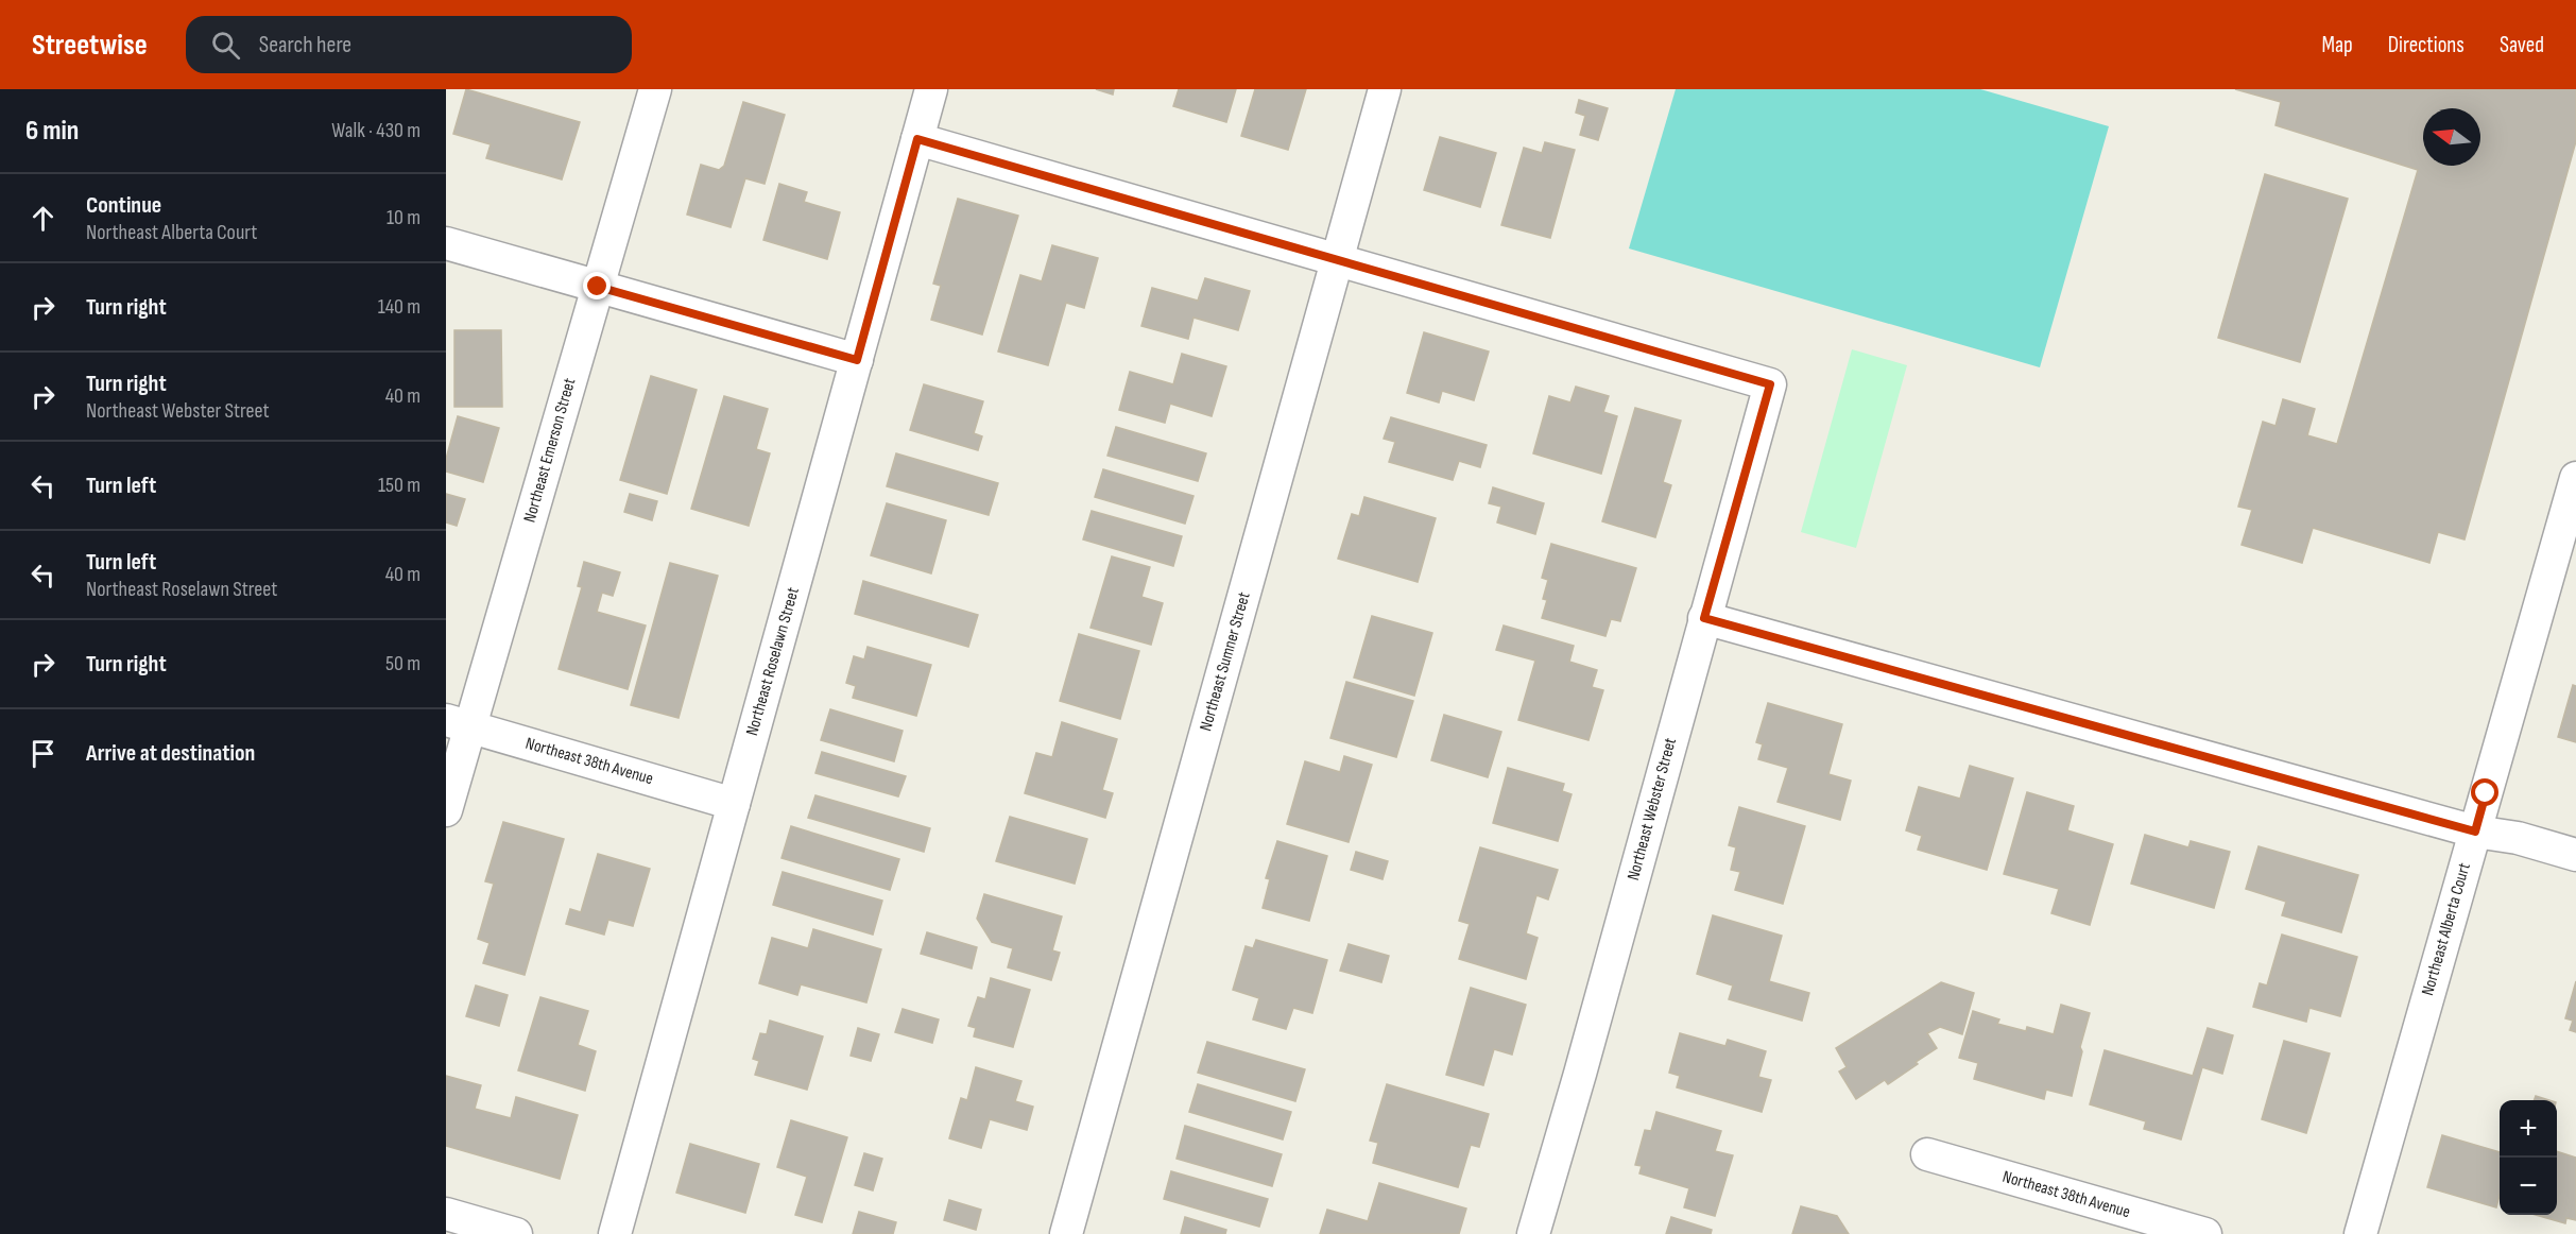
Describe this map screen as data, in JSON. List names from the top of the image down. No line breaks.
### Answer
{"streets":{"street":["Northeast Emerson Street","Northeast Roselawn Street","Northeast Sumner Street","Northeast 38th Avenue","Northeast Webster Street","Northeast Alberta Court"]},"crossings":[["Northeast Emerson Street","Northeast 38th Avenue"],["Northeast Roselawn Street","Northeast 38th Avenue"],["Northeast Sumner Street","Northeast Webster Street"]],"north":"left","page":{"header":"Streetwise","search":"Search here","nav":["Map","Directions","Saved"],"heading":["6 min","Walk · 430 m"],"list":[["Continue","Northeast Alberta Court","10 m"],["Turn right","140 m"],["Turn right","Northeast Webster Street","40 m"],["Turn left","150 m"],["Turn left","Northeast Roselawn Street","40 m"],["Turn right","50 m"],"Arrive at destination"],"map_buttons":["+","−"]}}
